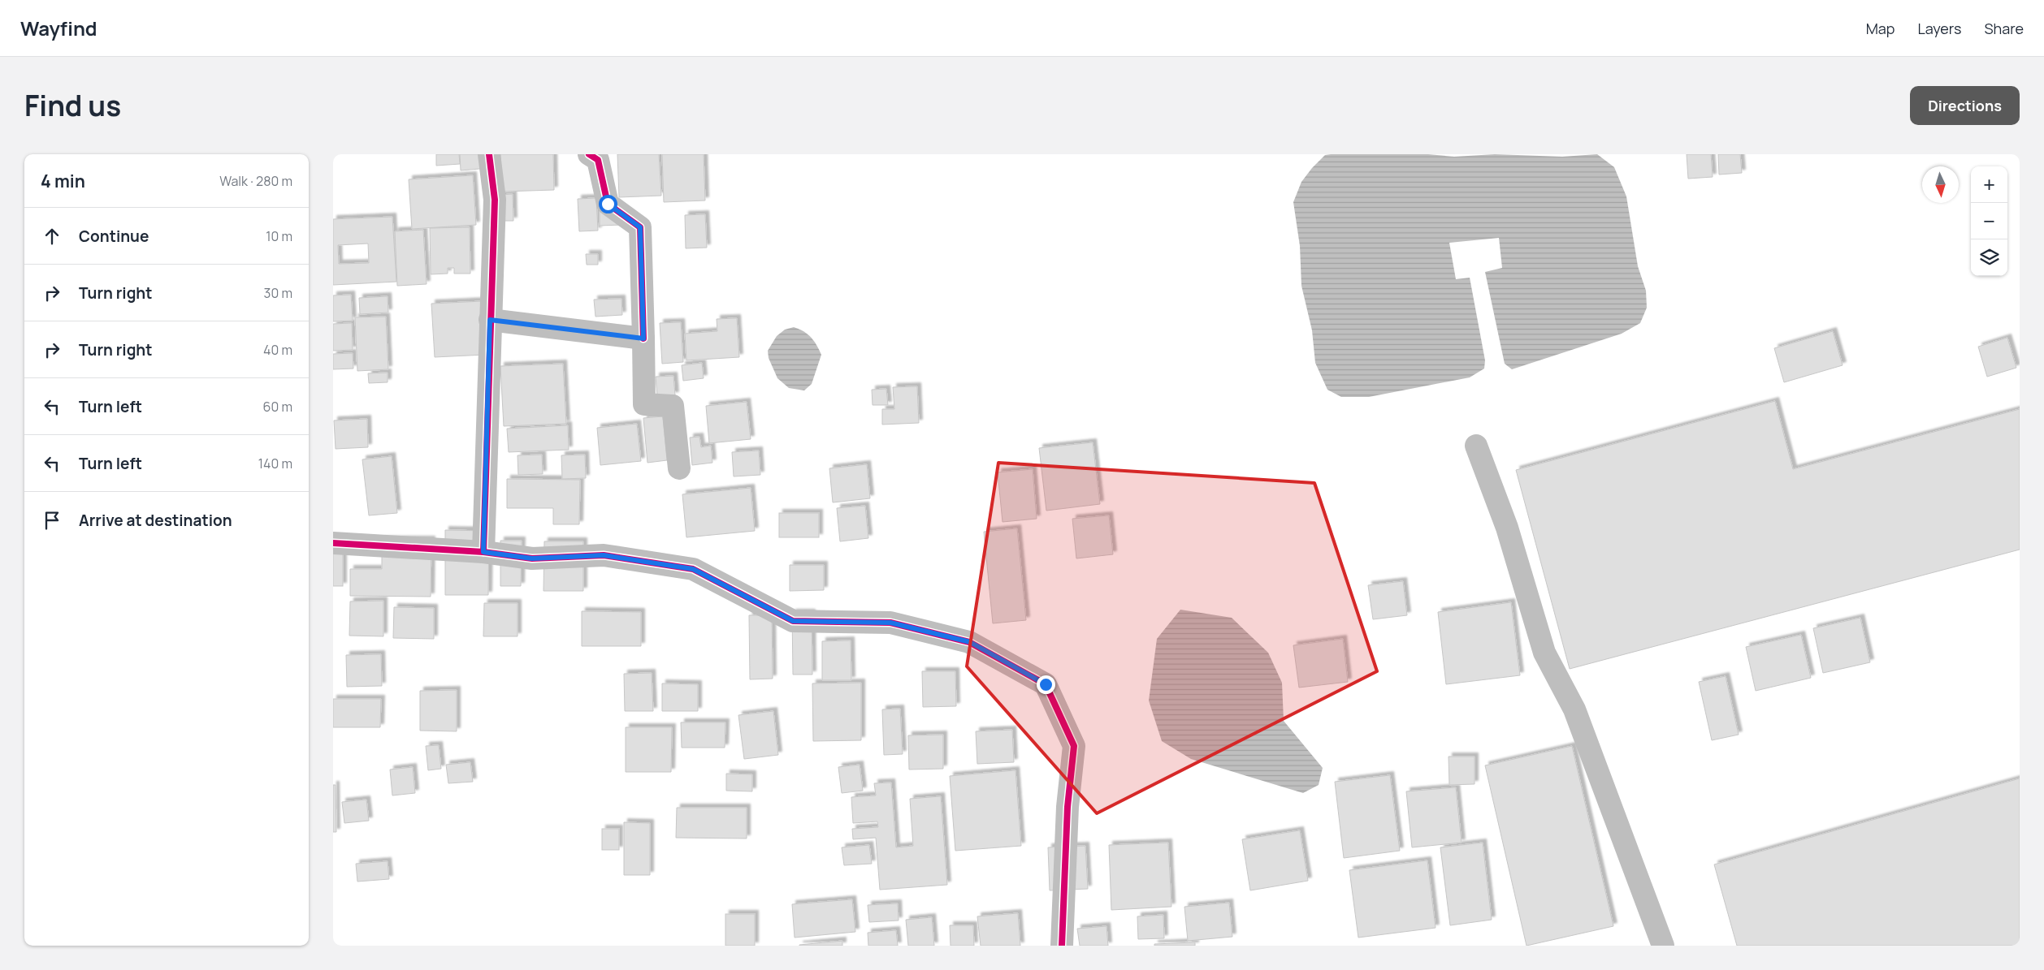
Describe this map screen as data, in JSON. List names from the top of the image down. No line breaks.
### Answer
{"north":"bottom","page":{"header":"Wayfind","nav":["Map","Layers","Share"],"title":"Find us","buttons":"Directions","heading":["4 min","Walk · 280 m"],"map_buttons":["+","−"],"list":[["Continue","10 m"],["Turn right","30 m"],["Turn right","40 m"],["Turn left","60 m"],["Turn left","140 m"],"Arrive at destination"]}}
